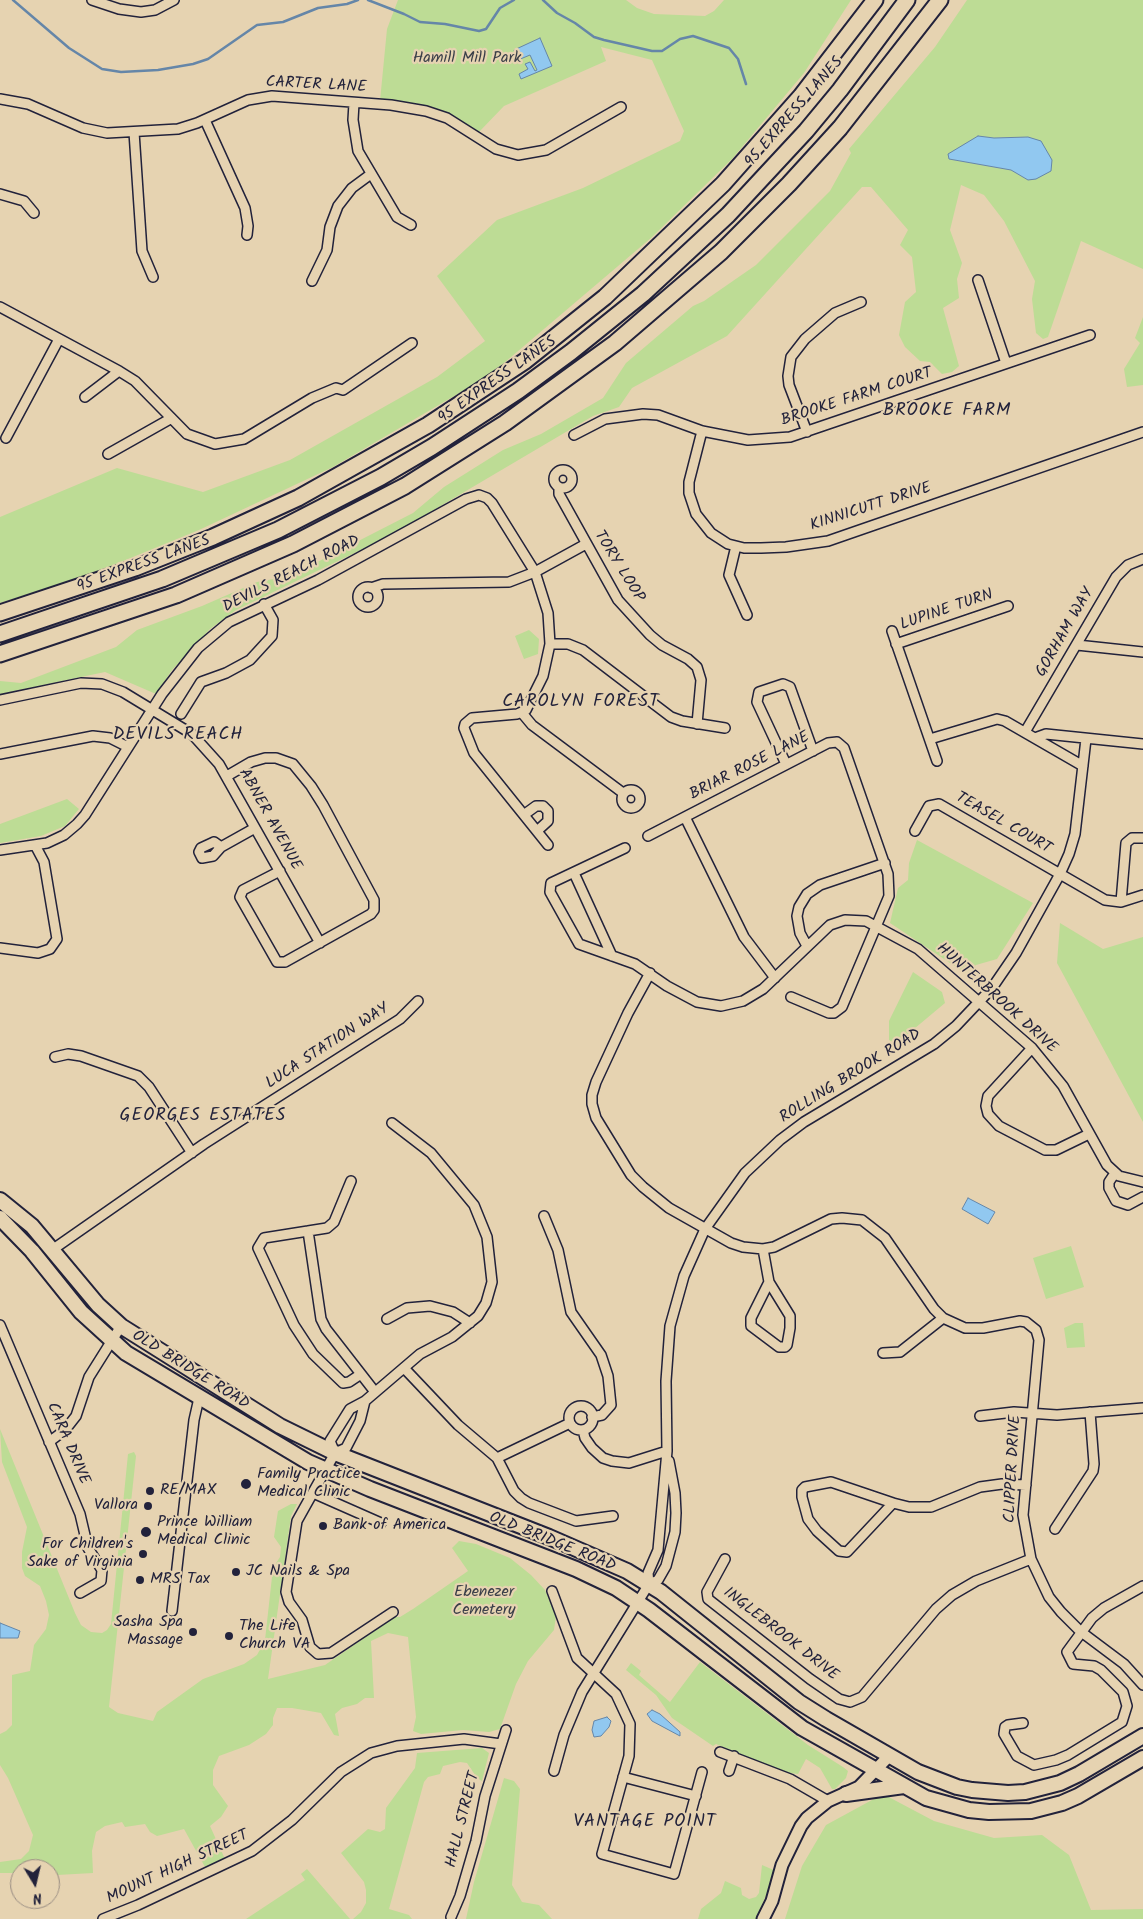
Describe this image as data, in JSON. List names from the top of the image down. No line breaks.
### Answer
{"streets":{"highway":["95 EXPRESS LANES"],"main road":["OLD BRIDGE ROAD"],"street":["CARTER LANE","BROOKE FARM COURT","KINNICUTT DRIVE","TORY LOOP","DEVILS REACH ROAD","LUPINE TURN","GORHAM WAY","BRIAR ROSE LANE","ABNER AVENUE","TEASEL COURT","HUNTERBROOK DRIVE","LUCA STATION WAY","ROLLING BROOK ROAD","CARA DRIVE","CLIPPER DRIVE","INGLEBROOK DRIVE","HALL STREET","MOUNT HIGH STREET"]},"crossings":[["BROOKE FARM COURT","KINNICUTT DRIVE"],["DEVILS REACH ROAD","ABNER AVENUE"],["TEASEL COURT","ROLLING BROOK ROAD"],["HUNTERBROOK DRIVE","ROLLING BROOK ROAD"],["LUCA STATION WAY","OLD BRIDGE ROAD"],["ROLLING BROOK ROAD","OLD BRIDGE ROAD"],["CLIPPER DRIVE","INGLEBROOK DRIVE"],["HALL STREET","MOUNT HIGH STREET"]],"districts":["BROOKE FARM","CAROLYN FOREST","DEVILS REACH","GEORGES ESTATES","VANTAGE POINT"],"parks":["Hamill Mill Park","Ebenezer Cemetery"],"places":["Family Practice Medical Clinic","RE/MAX","Vallora","Bank of America","Prince William Medical Clinic","For Children's Sake of Virginia","JC Nails & Spa","MRS Tax","Sasha Spa Massage","The Life Church VA"],"north":"bottom"}
